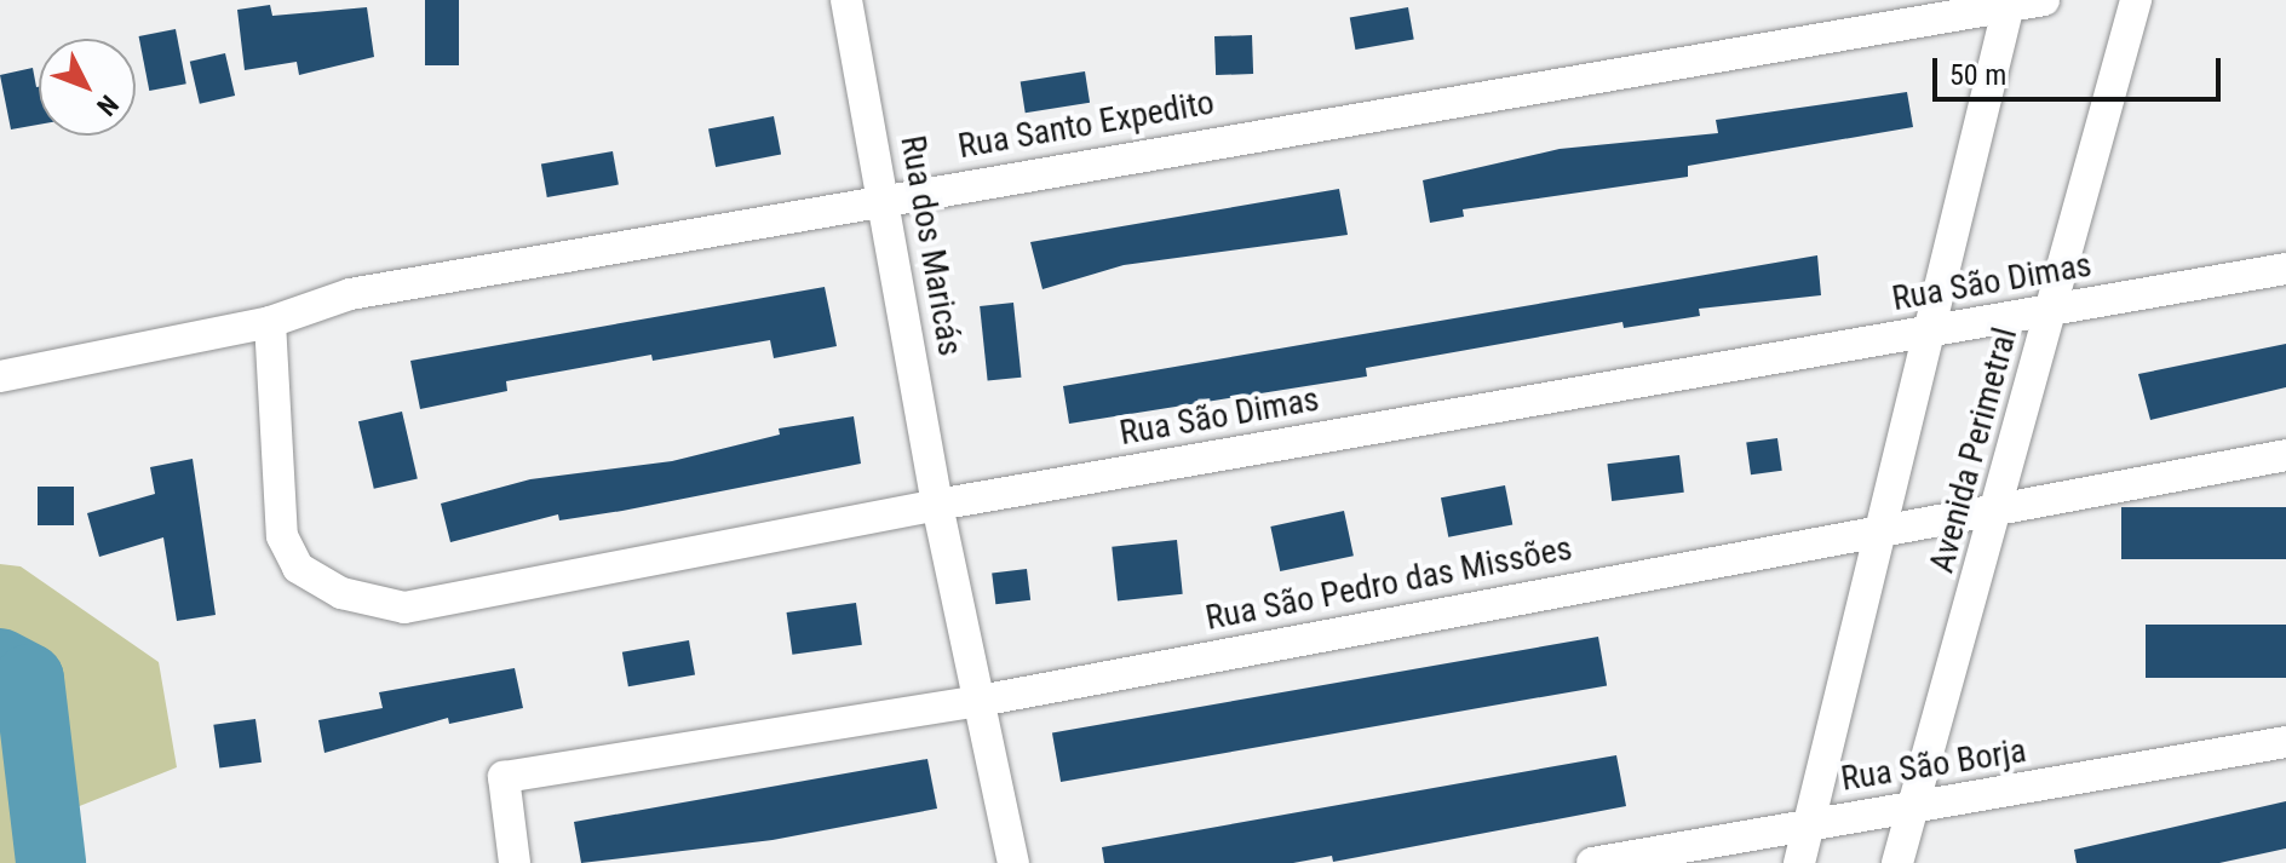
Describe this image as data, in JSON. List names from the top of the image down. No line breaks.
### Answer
{"streets":{"street":["Rua Santo Expedito","Rua dos Maricás","Rua São Dimas","Avenida Perimetral","Rua São Pedro das Missões","Rua São Borja"]},"crossings":[["Rua Santo Expedito","Rua dos Maricás"],["Rua Santo Expedito","Rua São Dimas"],["Rua dos Maricás","Rua São Dimas"],["Rua dos Maricás","Rua São Pedro das Missões"],["Rua São Dimas","Avenida Perimetral"],["Avenida Perimetral","Rua São Pedro das Missões"],["Avenida Perimetral","Rua São Borja"]],"scale_bar":"50 m","north":"bottom right"}
